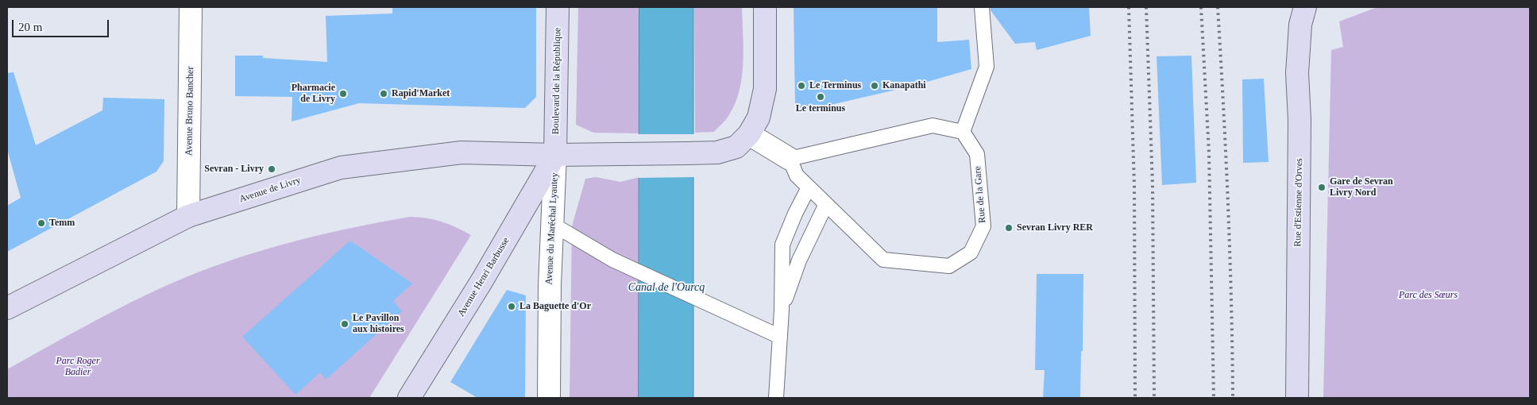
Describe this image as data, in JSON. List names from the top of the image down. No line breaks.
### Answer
{"streets":{"street":["Boulevard de la République","Avenue Bruno Bancher","Avenue de Livry","Rue d'Estienne d'Orves","Avenue du Maréchal Lyautey","Avenue Henri Barbusse"],"lane":["Rue de la Gare"]},"crossings":[["Boulevard de la République","Avenue de Livry"],["Boulevard de la République","Avenue du Maréchal Lyautey"],["Boulevard de la République","Avenue Henri Barbusse"],["Avenue Bruno Bancher","Avenue de Livry"],["Avenue de Livry","Avenue du Maréchal Lyautey"],["Avenue de Livry","Avenue Henri Barbusse"],["Avenue du Maréchal Lyautey","Avenue Henri Barbusse"]],"water":["Canal de l'Ourcq"],"parks":["Parc des Sœurs","Parc Roger Badier"],"places":["Le Terminus","Kanapathi","Pharmacie de Livry","Rapid'Market","Le terminus","Sevran - Livry","Gare de Sevran Livry Nord","Temm","Sevran Livry RER","La Baguette d'Or","Le Pavillon aux histoires"],"scale_bar":"20 m"}
